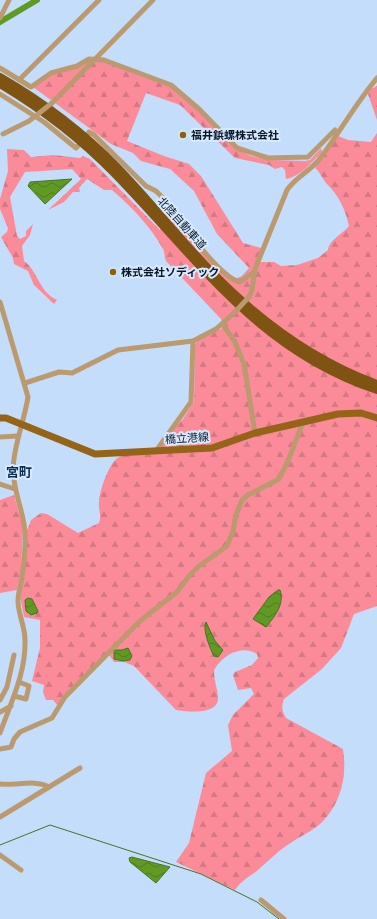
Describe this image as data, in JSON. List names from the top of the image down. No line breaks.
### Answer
{"streets":{"highway":["北陸自動車道"],"main road":["橋立港線"]},"districts":["宮町"],"places":["福井鋲螺株式会社","株式会社ソディック"]}
